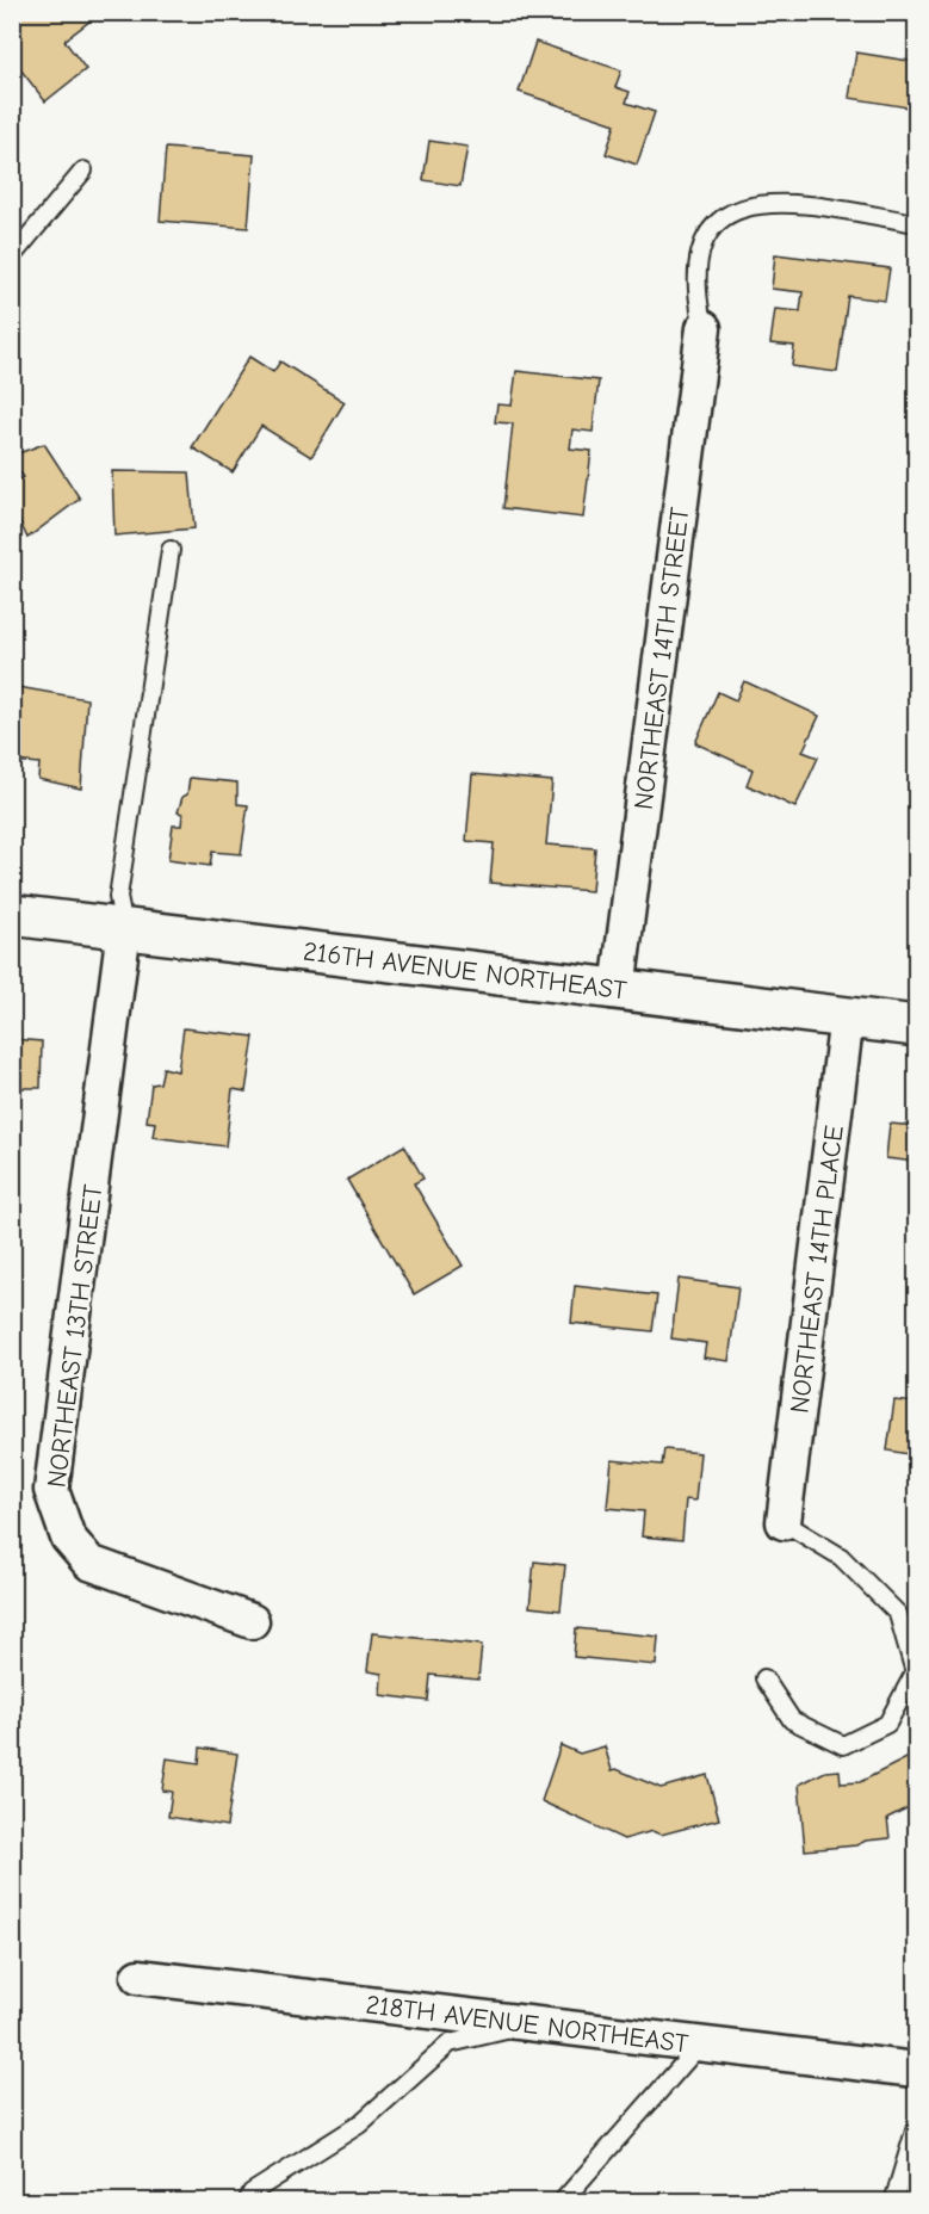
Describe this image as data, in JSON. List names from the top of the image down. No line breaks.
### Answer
{"streets":{"street":["NORTHEAST 14TH STREET","216TH AVENUE NORTHEAST","NORTHEAST 14TH PLACE","NORTHEAST 13TH STREET","218TH AVENUE NORTHEAST"]},"crossings":[["NORTHEAST 14TH STREET","216TH AVENUE NORTHEAST"],["216TH AVENUE NORTHEAST","NORTHEAST 14TH PLACE"],["216TH AVENUE NORTHEAST","NORTHEAST 13TH STREET"]]}
